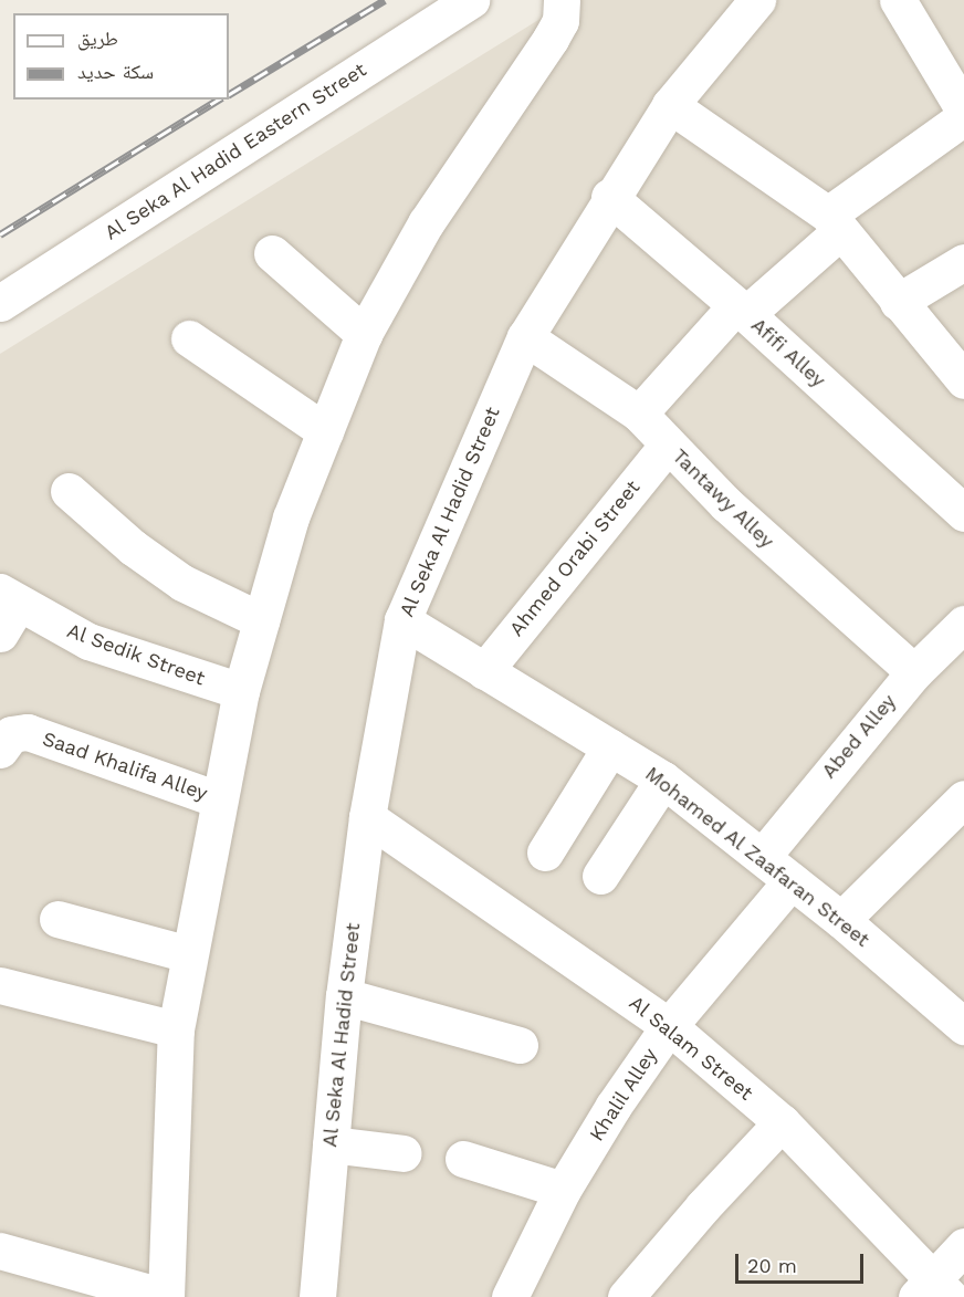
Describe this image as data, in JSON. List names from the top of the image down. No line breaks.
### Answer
{"streets":{"street":["Al Seka Al Hadid Eastern Street","Afifi Alley","Tantawy Alley","Al Seka Al Hadid Street","Ahmed Orabi Street","Al Sedik Street","Abed Alley","Saad Khalifa Alley","Mohamed Al Zaafaran Street","Al Salam Street","Khalil Alley"]},"crossings":[["Afifi Alley","Al Seka Al Hadid Street"],["Tantawy Alley","Al Seka Al Hadid Street"],["Tantawy Alley","Ahmed Orabi Street"],["Tantawy Alley","Abed Alley"],["Al Seka Al Hadid Street","Mohamed Al Zaafaran Street"],["Al Seka Al Hadid Street","Al Salam Street"],["Ahmed Orabi Street","Mohamed Al Zaafaran Street"],["Abed Alley","Mohamed Al Zaafaran Street"],["Mohamed Al Zaafaran Street","Khalil Alley"],["Al Salam Street","Khalil Alley"]],"legend":["طريق","سكة حديد"],"scale_bar":"20 m"}
